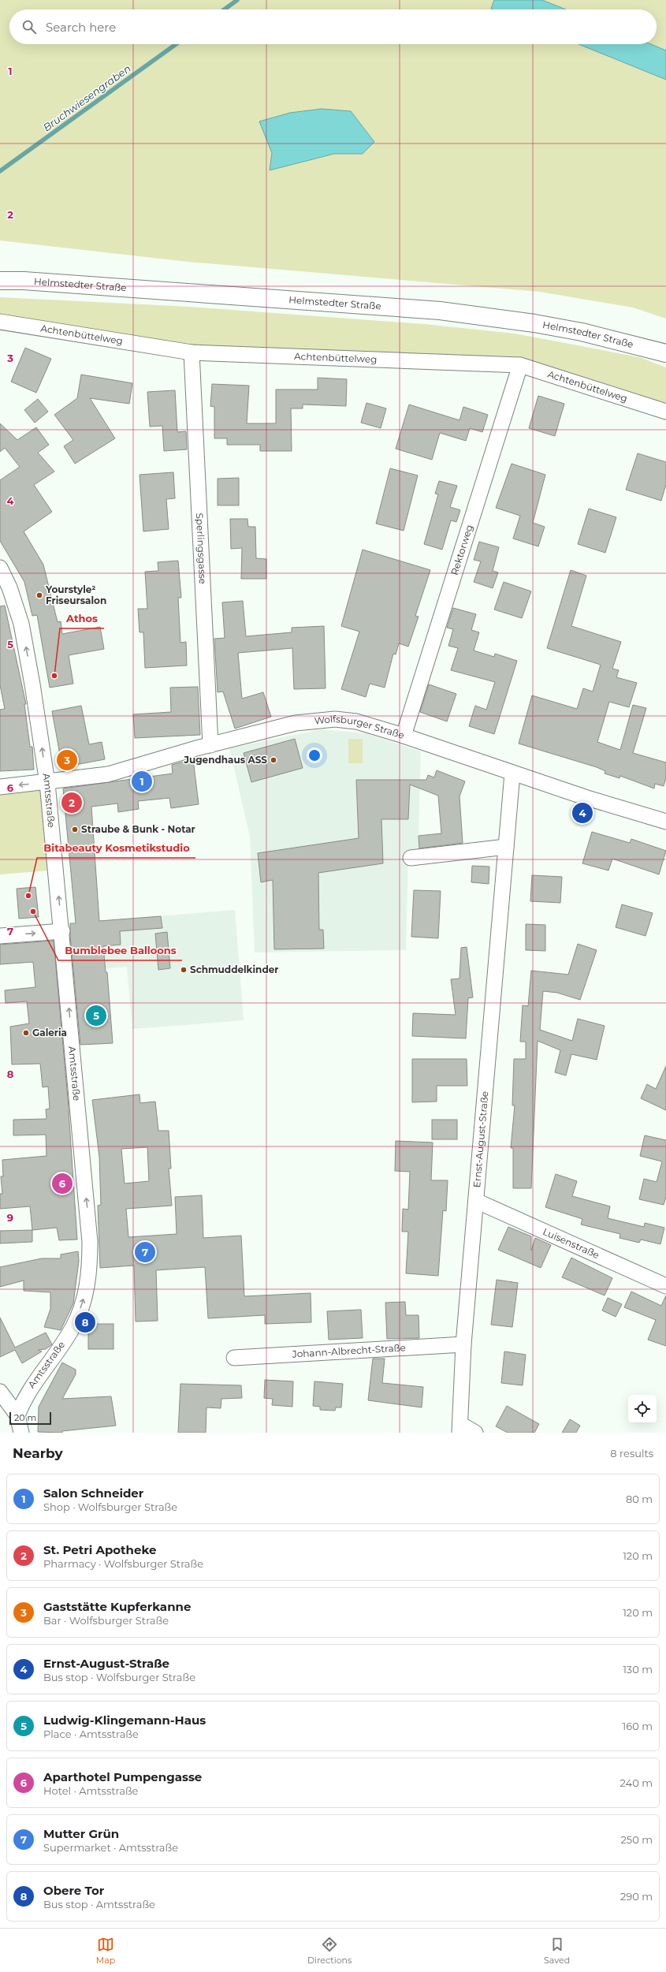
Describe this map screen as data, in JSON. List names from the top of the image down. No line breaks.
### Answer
{"streets":{"main road":["Helmstedter Straße"],"street":["Achtenbüttelweg","Sperlingsgasse","Rektorweg","Wolfsburger Straße","Amtsstraße","Ernst-August-Straße","Luisenstraße","Johann-Albrecht-Straße"]},"crossings":[["Achtenbüttelweg","Sperlingsgasse"],["Achtenbüttelweg","Rektorweg"],["Sperlingsgasse","Wolfsburger Straße"],["Rektorweg","Wolfsburger Straße"],["Wolfsburger Straße","Amtsstraße"],["Wolfsburger Straße","Ernst-August-Straße"],["Ernst-August-Straße","Luisenstraße"],["Ernst-August-Straße","Johann-Albrecht-Straße"]],"one_way":["Amtsstraße"],"water":["Bruchwiesengraben"],"places":["Yourstyle² Friseursalon","Athos","Jugendhaus ASS","Straube & Bunk - Notar","Bitabeauty Kosmetikstudio","Bumblebee Balloons","Schmuddelkinder","Galeria"],"scale_bar":"20 m","page":{"search":"Search here","pins":["3","1","2","4","5","6","7","8"],"scale":"20 m","heading":["Nearby","8 results"],"list":[{"mark":"1","name":"Salon Schneider","note":"Shop · Wolfsburger Straße","value":"80 m"},{"mark":"2","name":"St. Petri Apotheke","note":"Pharmacy · Wolfsburger Straße","value":"120 m"},{"mark":"3","name":"Gaststätte Kupferkanne","note":"Bar · Wolfsburger Straße","value":"120 m"},{"mark":"4","name":"Ernst-August-Straße","note":"Bus stop · Wolfsburger Straße","value":"130 m"},{"mark":"5","name":"Ludwig-Klingemann-Haus","note":"Place · Amtsstraße","value":"160 m"},{"mark":"6","name":"Aparthotel Pumpengasse","note":"Hotel · Amtsstraße","value":"240 m"},{"mark":"7","name":"Mutter Grün","note":"Supermarket · Amtsstraße","value":"250 m"},{"mark":"8","name":"Obere Tor","note":"Bus stop · Amtsstraße","value":"290 m"}],"nav":["Map","Directions","Saved"]},"grid":{"rows":["1","2","3","4","5","6","7","8","9"]}}
